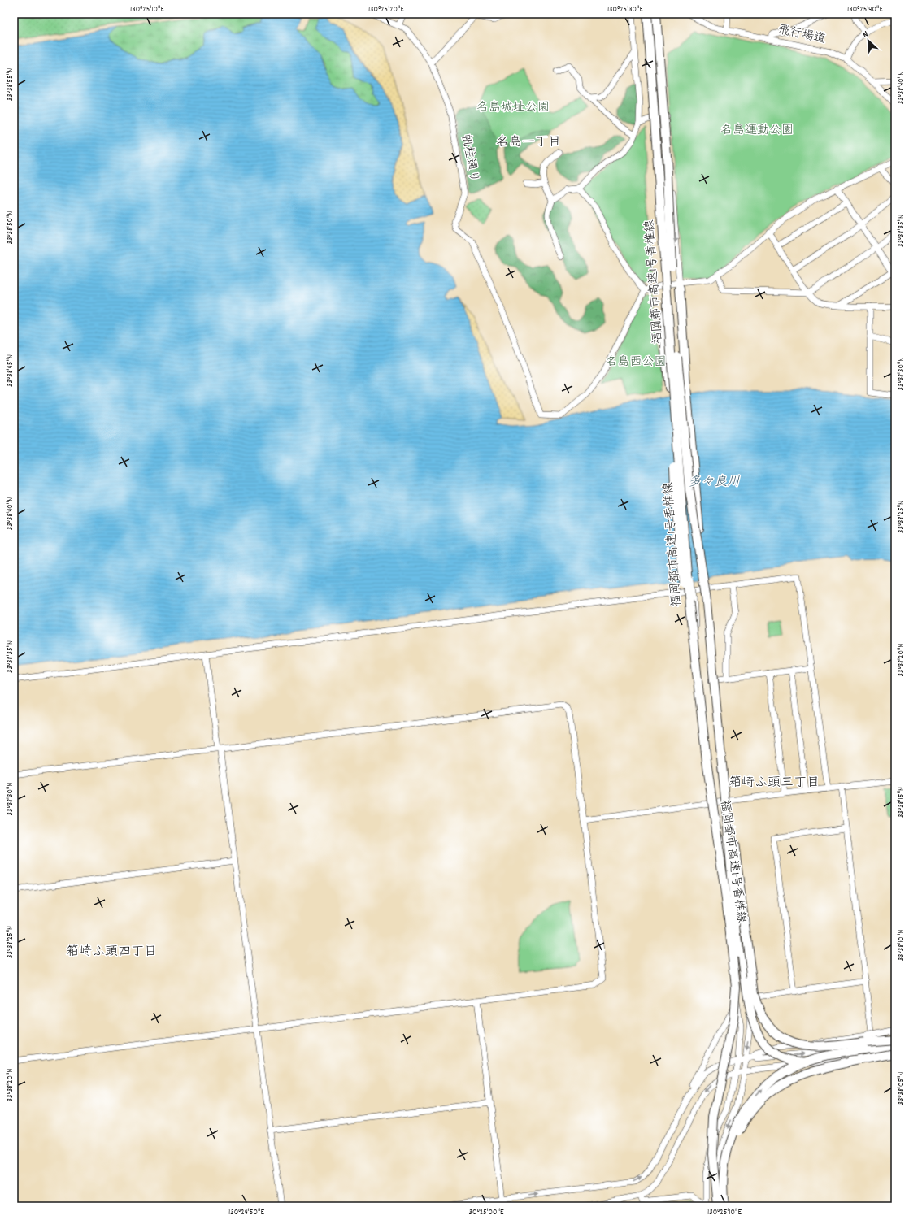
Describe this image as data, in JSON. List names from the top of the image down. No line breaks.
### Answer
{"streets":{"highway":["福岡都市高速1号香椎線"],"street":["飛行場道","帆柱通り"]},"districts":["名島一丁目","箱崎ふ頭三丁目","箱崎ふ頭四丁目"],"water":["多々良川"],"parks":["名島城址公園","名島運動公園","名島西公園"],"north":"top left","coordinates":["130°25'10\"E","130°25'20\"E","130°25'30\"E","130°25'40\"E","33°38'55\"N","33°38'40\"N","33°38'50\"N","33°38'35\"N","33°38'45\"N","33°38'30\"N","33°38'25\"N","33°38'20\"N","33°38'15\"N","33°38'10\"N","33°38'05\"N","130°24'50\"E","130°25'00\"E"]}
